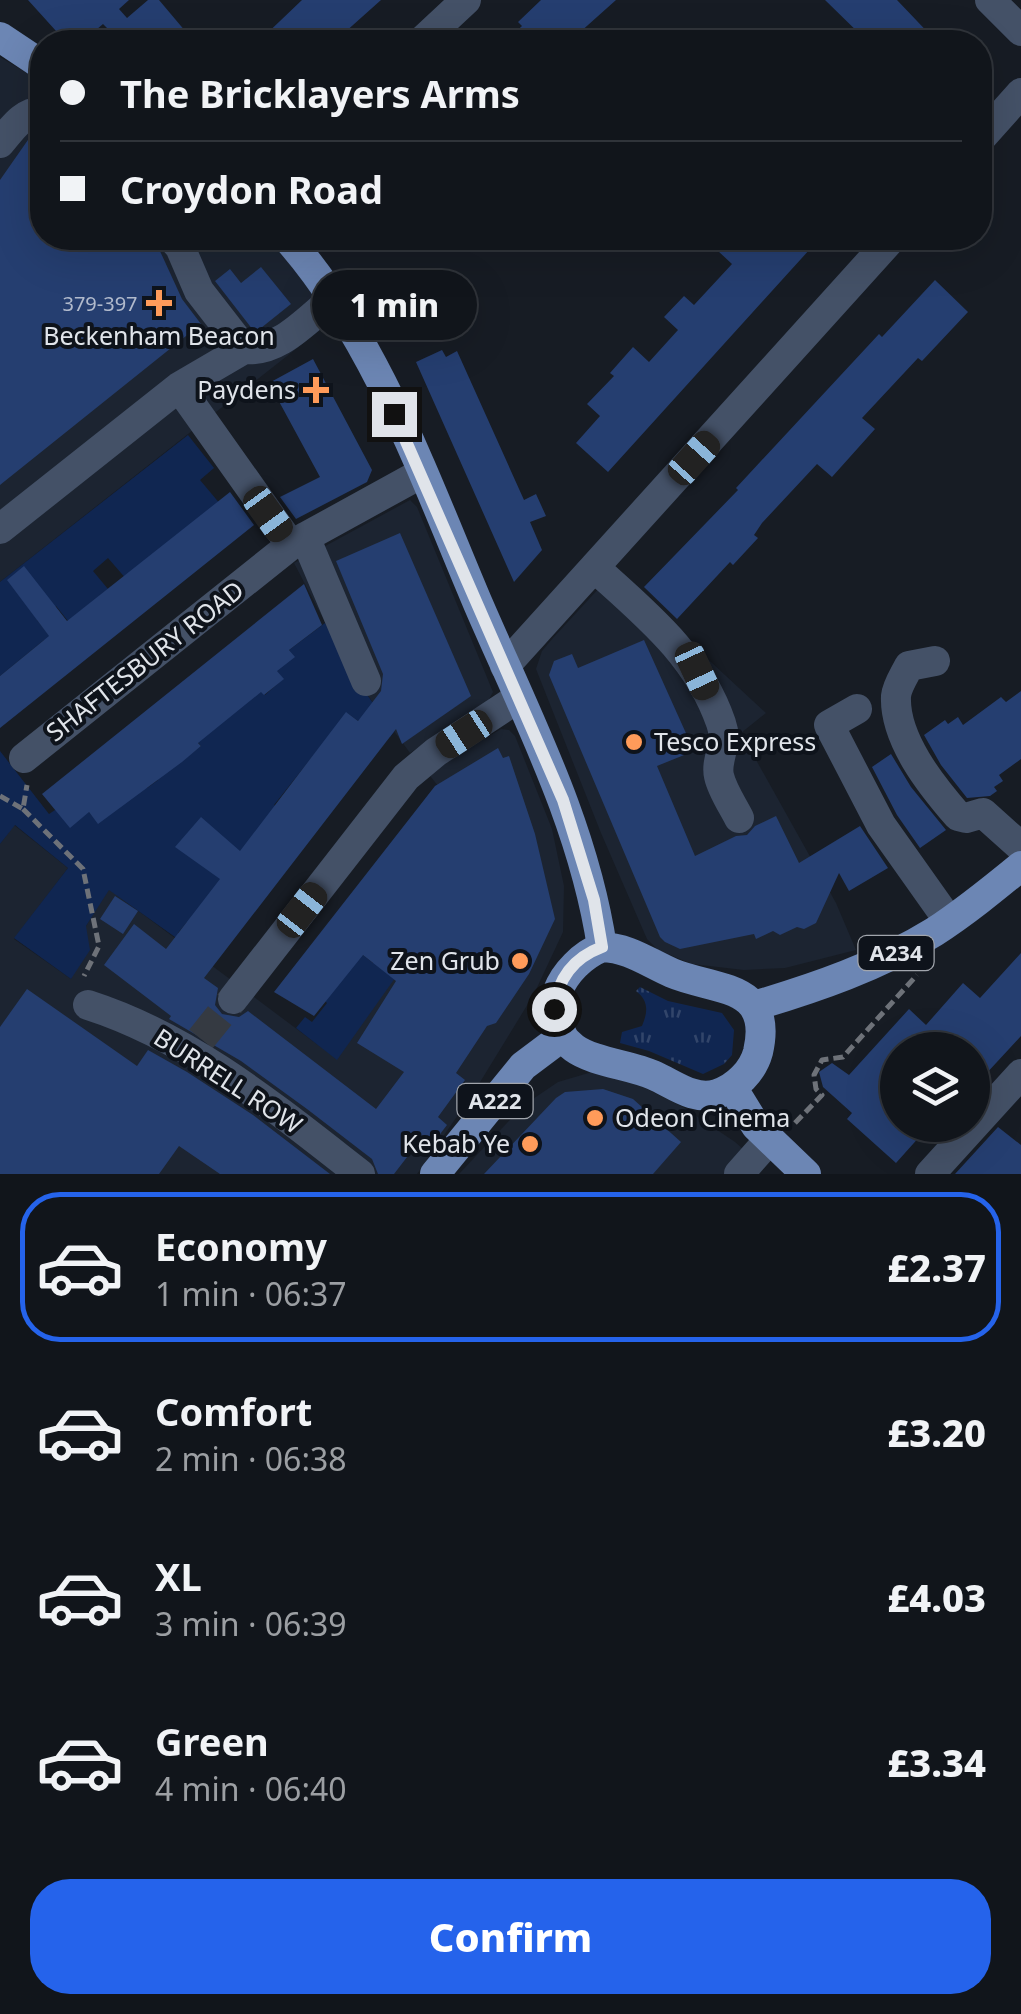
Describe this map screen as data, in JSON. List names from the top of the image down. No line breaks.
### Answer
{"streets":{"main road":["A234","A222"],"street":["SHAFTESBURY ROAD","BURRELL ROW"]},"places":{"health":["Beckenham Beacon","Paydens"],"other":["Tesco Express","Zen Grub","Odeon Cinema","Kebab Ye"]},"house_numbers":["379-397"],"page":{"banner":["The Bricklayers Arms","Croydon Road"],"bubble":"1 min","list":[{"name":"Economy","note":"1 min · 06:37","value":"£2.37"},{"name":"Comfort","note":"2 min · 06:38","value":"£3.20"},{"name":"XL","note":"3 min · 06:39","value":"£4.03"},{"name":"Green","note":"4 min · 06:40","value":"£3.34"}],"buttons":"Confirm"}}
